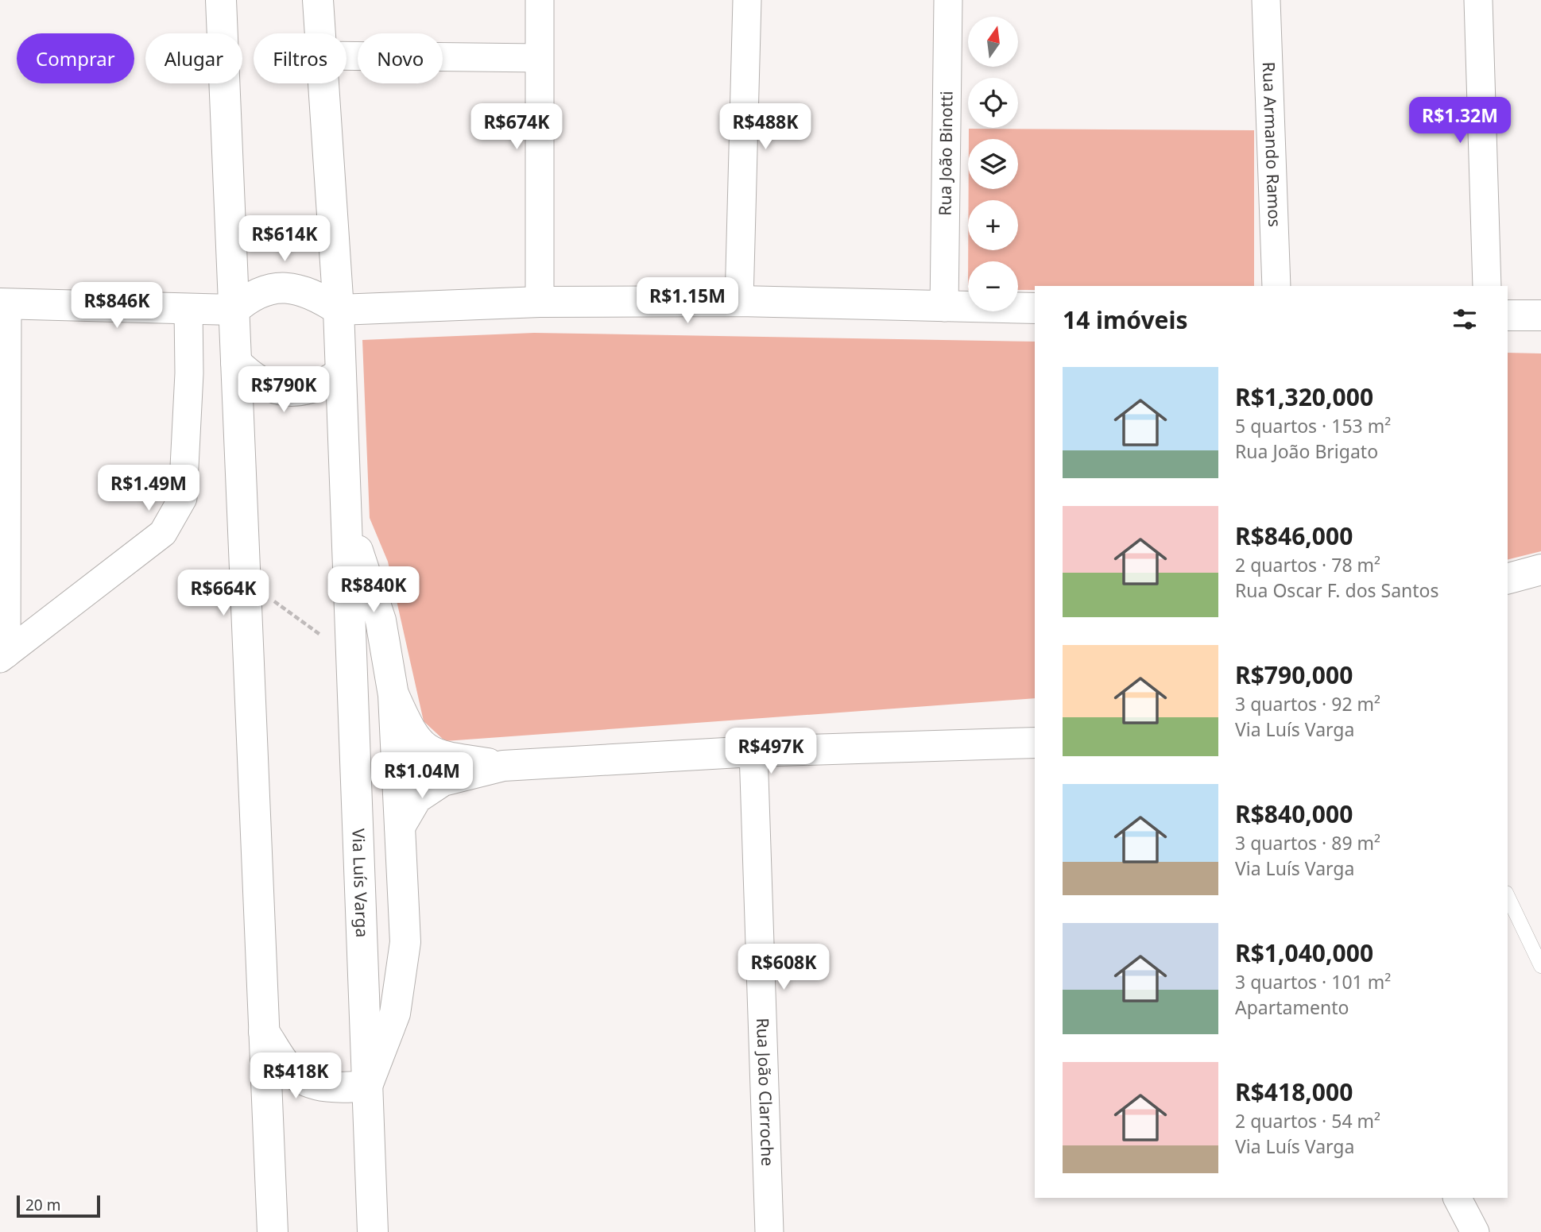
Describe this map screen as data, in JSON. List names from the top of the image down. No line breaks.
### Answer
{"streets":{"main road":["Via Luís Varga"],"street":["Rua Armando Ramos","Rua João Binotti","Rua João Clarroche"]},"scale_bar":"20 m","north":"top","page":{"map_buttons":["+","−"],"chip":["Comprar","Alugar","Filtros","Novo"],"price":["R$1.32M","R$674K","R$488K","R$614K","R$1.15M","R$846K","R$790K","R$1.49M","R$840K","R$664K","R$497K","R$1.04M","R$608K","R$418K"],"heading":"14 imóveis","list":[{"name":"R$1,320,000","note":"5 quartos · 153 m² · Rua João Brigato"},{"name":"R$846,000","note":"2 quartos · 78 m² · Rua Oscar F. dos Santos"},{"name":"R$790,000","note":"3 quartos · 92 m² · Via Luís Varga"},{"name":"R$840,000","note":"3 quartos · 89 m² · Via Luís Varga"},{"name":"R$1,040,000","note":"3 quartos · 101 m² · Apartamento"},{"name":"R$418,000","note":"2 quartos · 54 m² · Via Luís Varga"}],"scale":"20 m"}}
